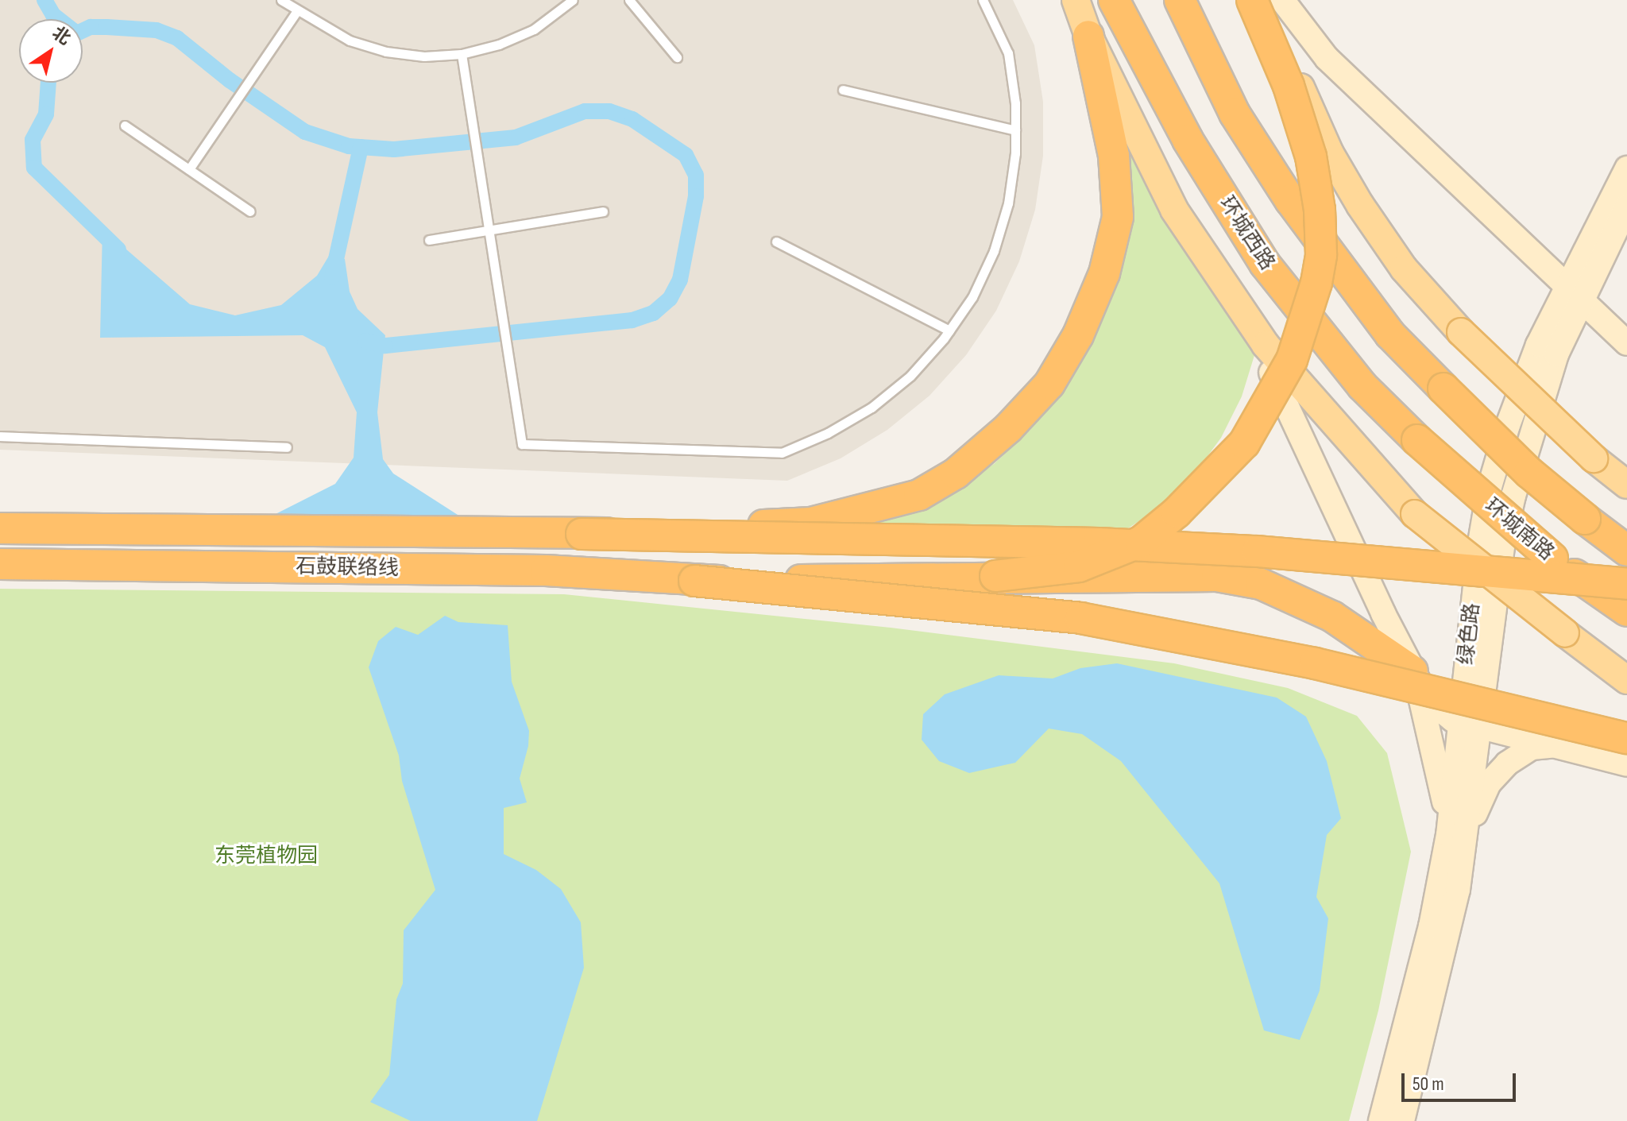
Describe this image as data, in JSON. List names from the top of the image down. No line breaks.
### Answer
{"streets":{"highway":["环城西路","环城南路","石鼓联络线"],"main road":["绿色路"]},"crossings":[["环城西路","环城南路"]],"parks":["东莞植物园"],"scale_bar":"50 m","north":"top right"}
